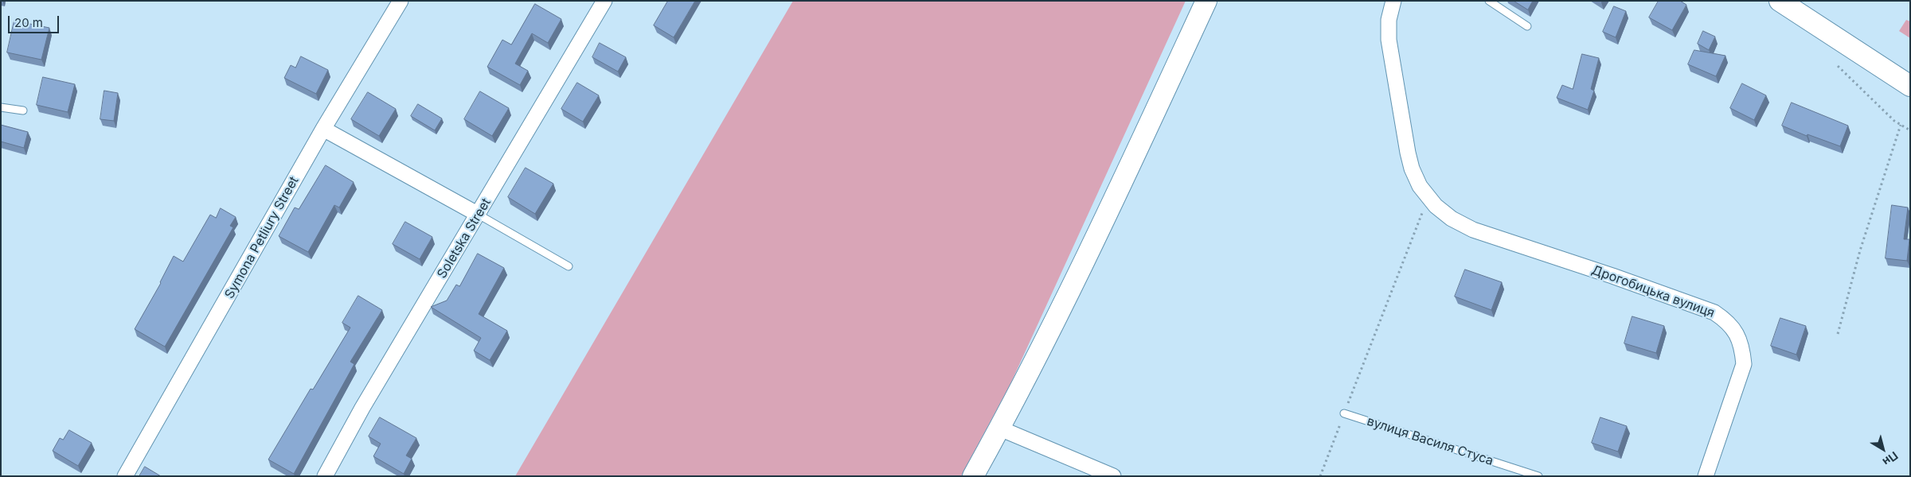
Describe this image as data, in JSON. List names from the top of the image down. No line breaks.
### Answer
{"streets":{"street":["Symona Petliury Street","Soletska Street","Дрогобицька вулиця"],"lane":["вулиця Василя Стуса"]},"scale_bar":"20 m","north":"bottom right"}
